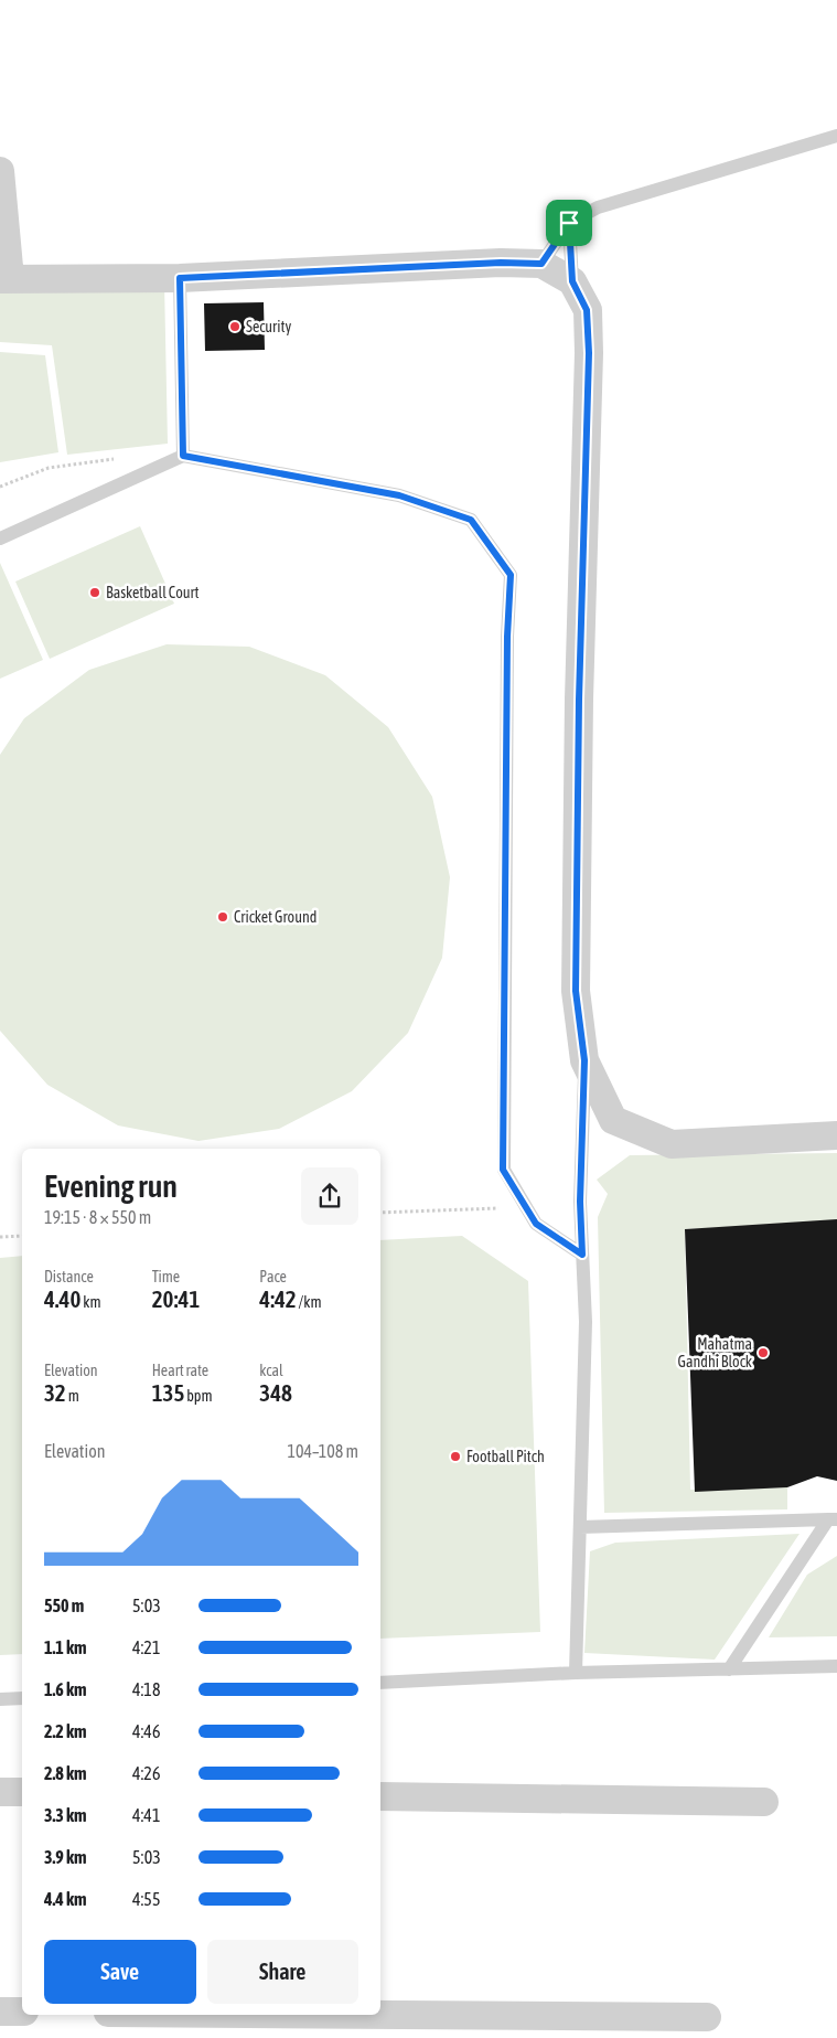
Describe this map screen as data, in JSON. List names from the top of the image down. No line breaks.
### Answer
{"places":["Security","Basketball Court","Cricket Ground","Mahatma Gandhi Block","Football Pitch"],"page":{"heading":["Evening run","19:15 · 8 × 550 m"],"stats":[["Distance","4.40 km"],["Time","20:41"],["Pace","4:42 /km"],["Elevation","32 m"],["Heart rate","135 bpm"],["kcal","348"]],"chart":["Elevation","104–108 m"],"list":[{"name":"550 m","note":"5:03"},{"name":"1.1 km","note":"4:21"},{"name":"1.6 km","note":"4:18"},{"name":"2.2 km","note":"4:46"},{"name":"2.8 km","note":"4:26"},{"name":"3.3 km","note":"4:41"},{"name":"3.9 km","note":"5:03"},{"name":"4.4 km","note":"4:55"}],"buttons":["Save","Share"]}}
